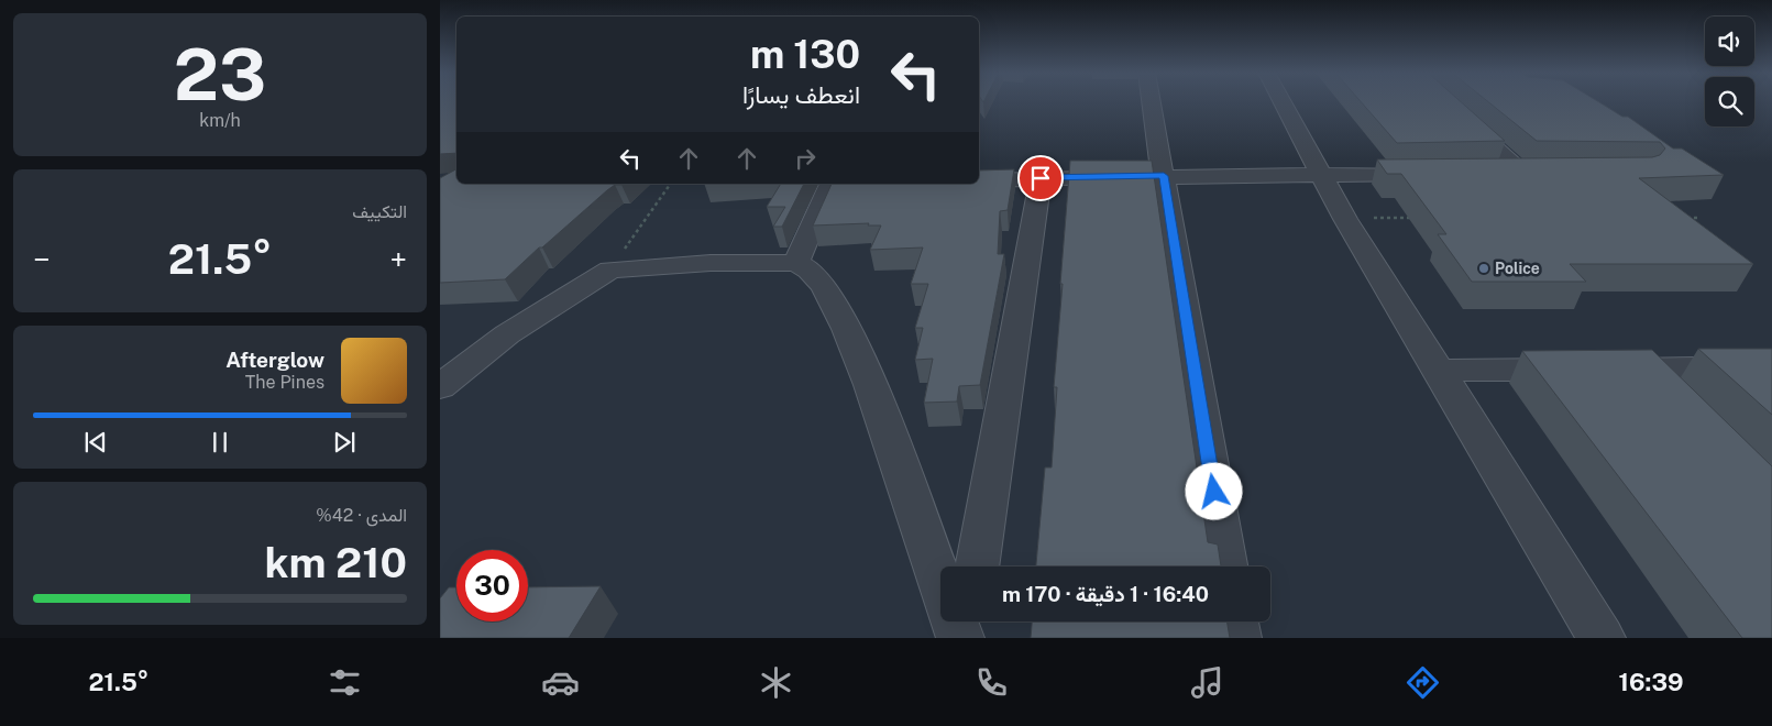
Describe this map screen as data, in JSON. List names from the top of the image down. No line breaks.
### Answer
{"places":["Police"],"page":{"tile":[["23","km/h"],"التكييف",["المدى · 42%","210 km"]],"turn":["130 m","انعطف يسارًا"],"heat":["−","21.5°","+"],"song":["Afterglow","The Pines"],"limit":"30","trip":"16:40 · 1 دقيقة · 170 m","tabs":["16:39","21.5°"]}}
